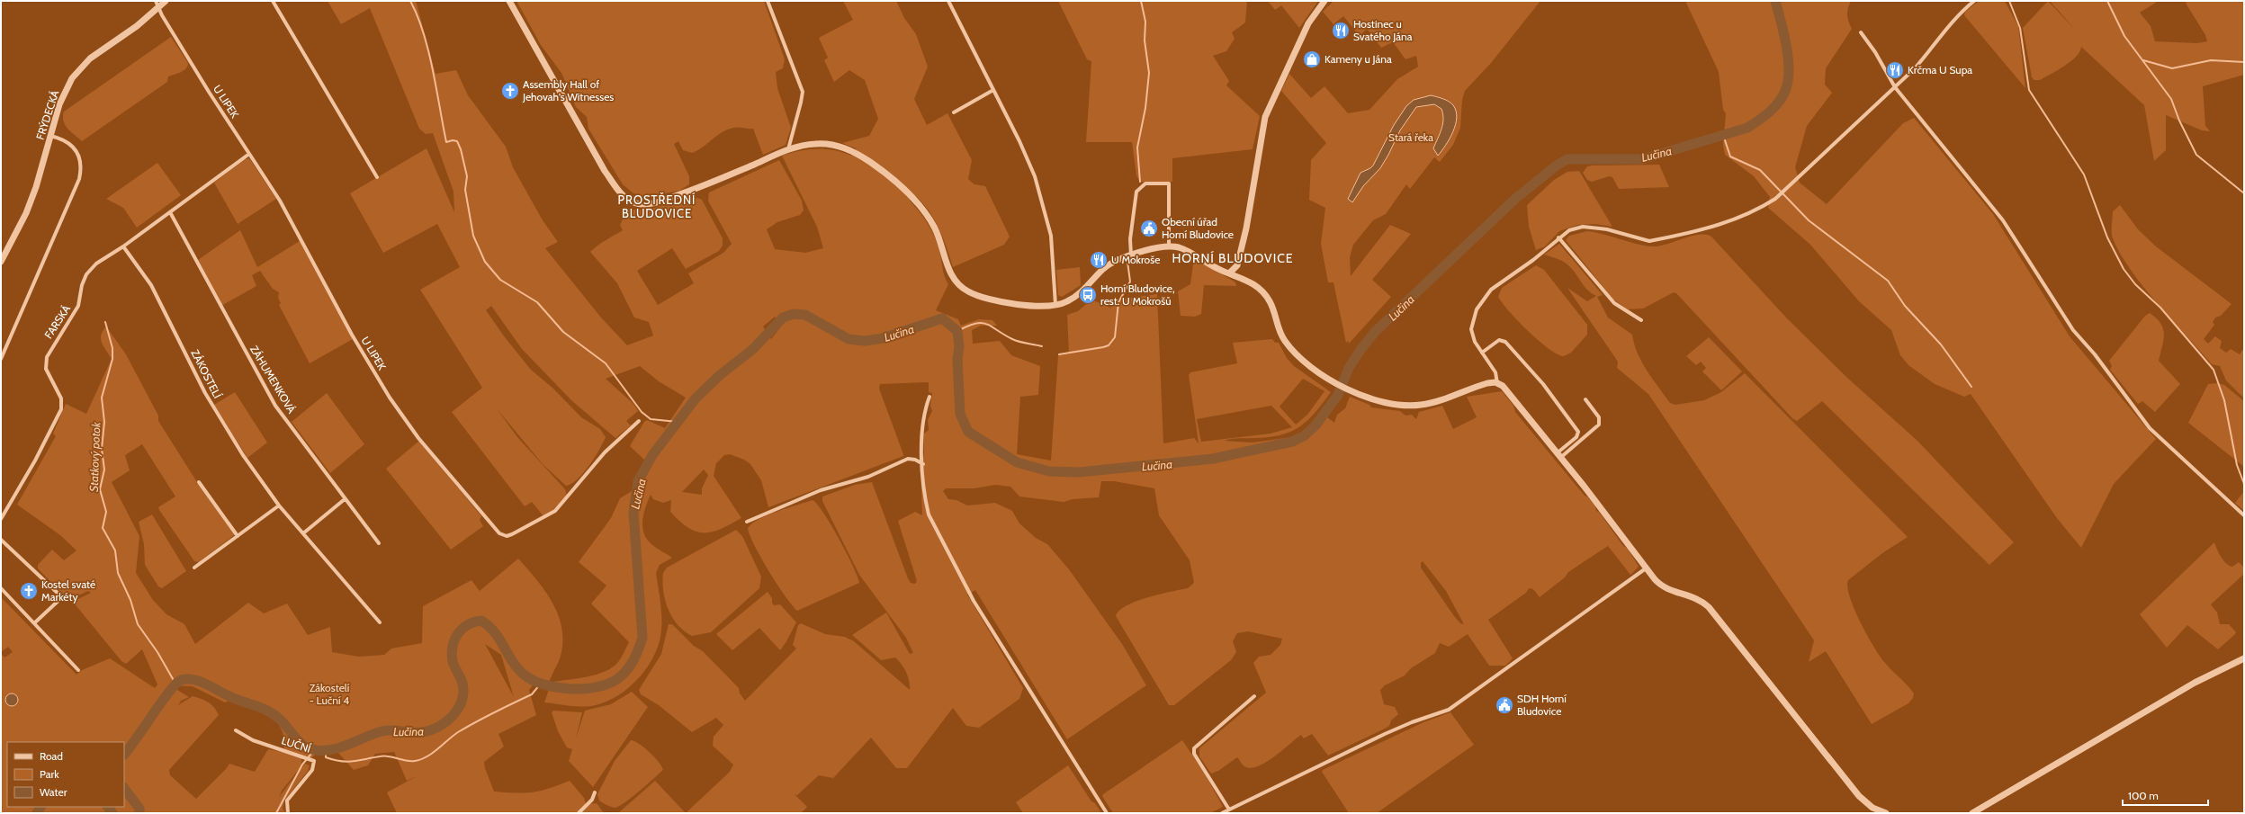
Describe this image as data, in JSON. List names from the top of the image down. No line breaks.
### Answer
{"streets":{"street":["U LIPEK","FRÝDECKÁ","FARSKÁ","ZÁKOSTELÍ","ZÁHUMENKOVÁ","LUČNÍ"]},"crossings":[["U LIPEK","FRÝDECKÁ"],["U LIPEK","FARSKÁ"],["FARSKÁ","ZÁKOSTELÍ"],["FARSKÁ","ZÁHUMENKOVÁ"]],"districts":["PROSTŘEDNÍ BLUDOVICE","HORNÍ BLUDOVICE"],"water":["Lučina","Statkový potok"],"parks":["Stará řeka","Zákostelí - Luční 4"],"places":{"restaurant":["Hostinec u Svatého Jána","Krčma U Supa","U Mokroše"],"shop":["Kameny u Jána"],"church":["Assembly Hall of Jehovah's Witnesses","Kostel svaté Markéty"],"public building":["Obecní úřad Horní Bludovice","SDH Horní Bludovice"],"bus stop":["Horní Bludovice, rest. U Mokrošů"]},"legend":["Road","Park","Water"],"scale_bar":"100 m"}
